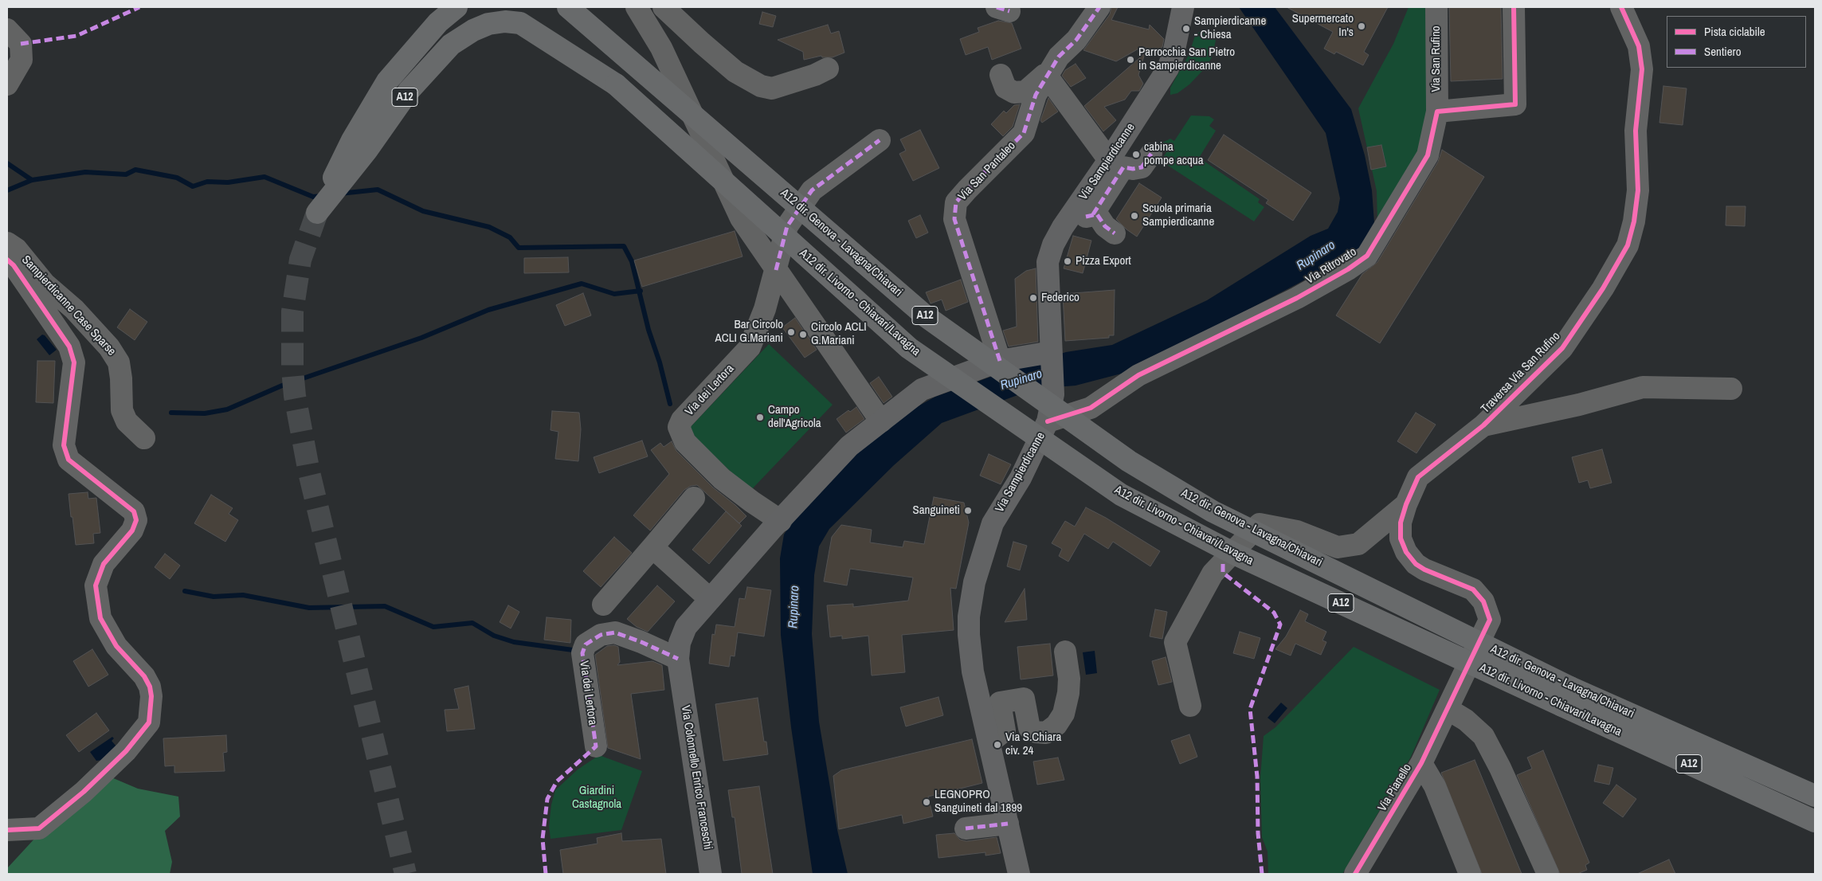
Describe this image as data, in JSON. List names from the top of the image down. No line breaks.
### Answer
{"streets":{"highway":["A12","A12 dir. Genova - Lavagna/Chiavari","A12 dir. Livorno - Chiavari/Lavagna"],"main road":["Via Sampierdicanne","Via Colonnello Enrico Franceschi"],"street":["Via San Rufino","Via San Pantaleo","Via Ritrovato","Sampierdicanne Case Sparse","Traversa Via San Rufino","Via dei Lertora","Via Pianello"]},"crossings":[["Via San Rufino","Via Ritrovato"],["A12","A12 dir. Livorno - Chiavari/Lavagna"],["Via Sampierdicanne","Via Ritrovato"],["A12 dir. Genova - Lavagna/Chiavari","A12 dir. Livorno - Chiavari/Lavagna"],["Traversa Via San Rufino","Via Pianello"],["Via dei Lertora","Via Colonnello Enrico Franceschi"]],"water":["Rupinaro"],"parks":["Giardini Castagnola"],"places":["Supermercato In's","Sampierdicanne - Chiesa","Parrocchia San Pietro in Sampierdicanne","cabina pompe acqua","Scuola primaria Sampierdicanne","Pizza Export","Federico","Bar Circolo ACLI G.Mariani","Circolo ACLI G.Mariani","Campo dell'Agricola","Sanguineti","Via S.Chiara civ. 24","LEGNOPRO Sanguineti dal 1899"],"legend":["Pista ciclabile","Sentiero"]}
